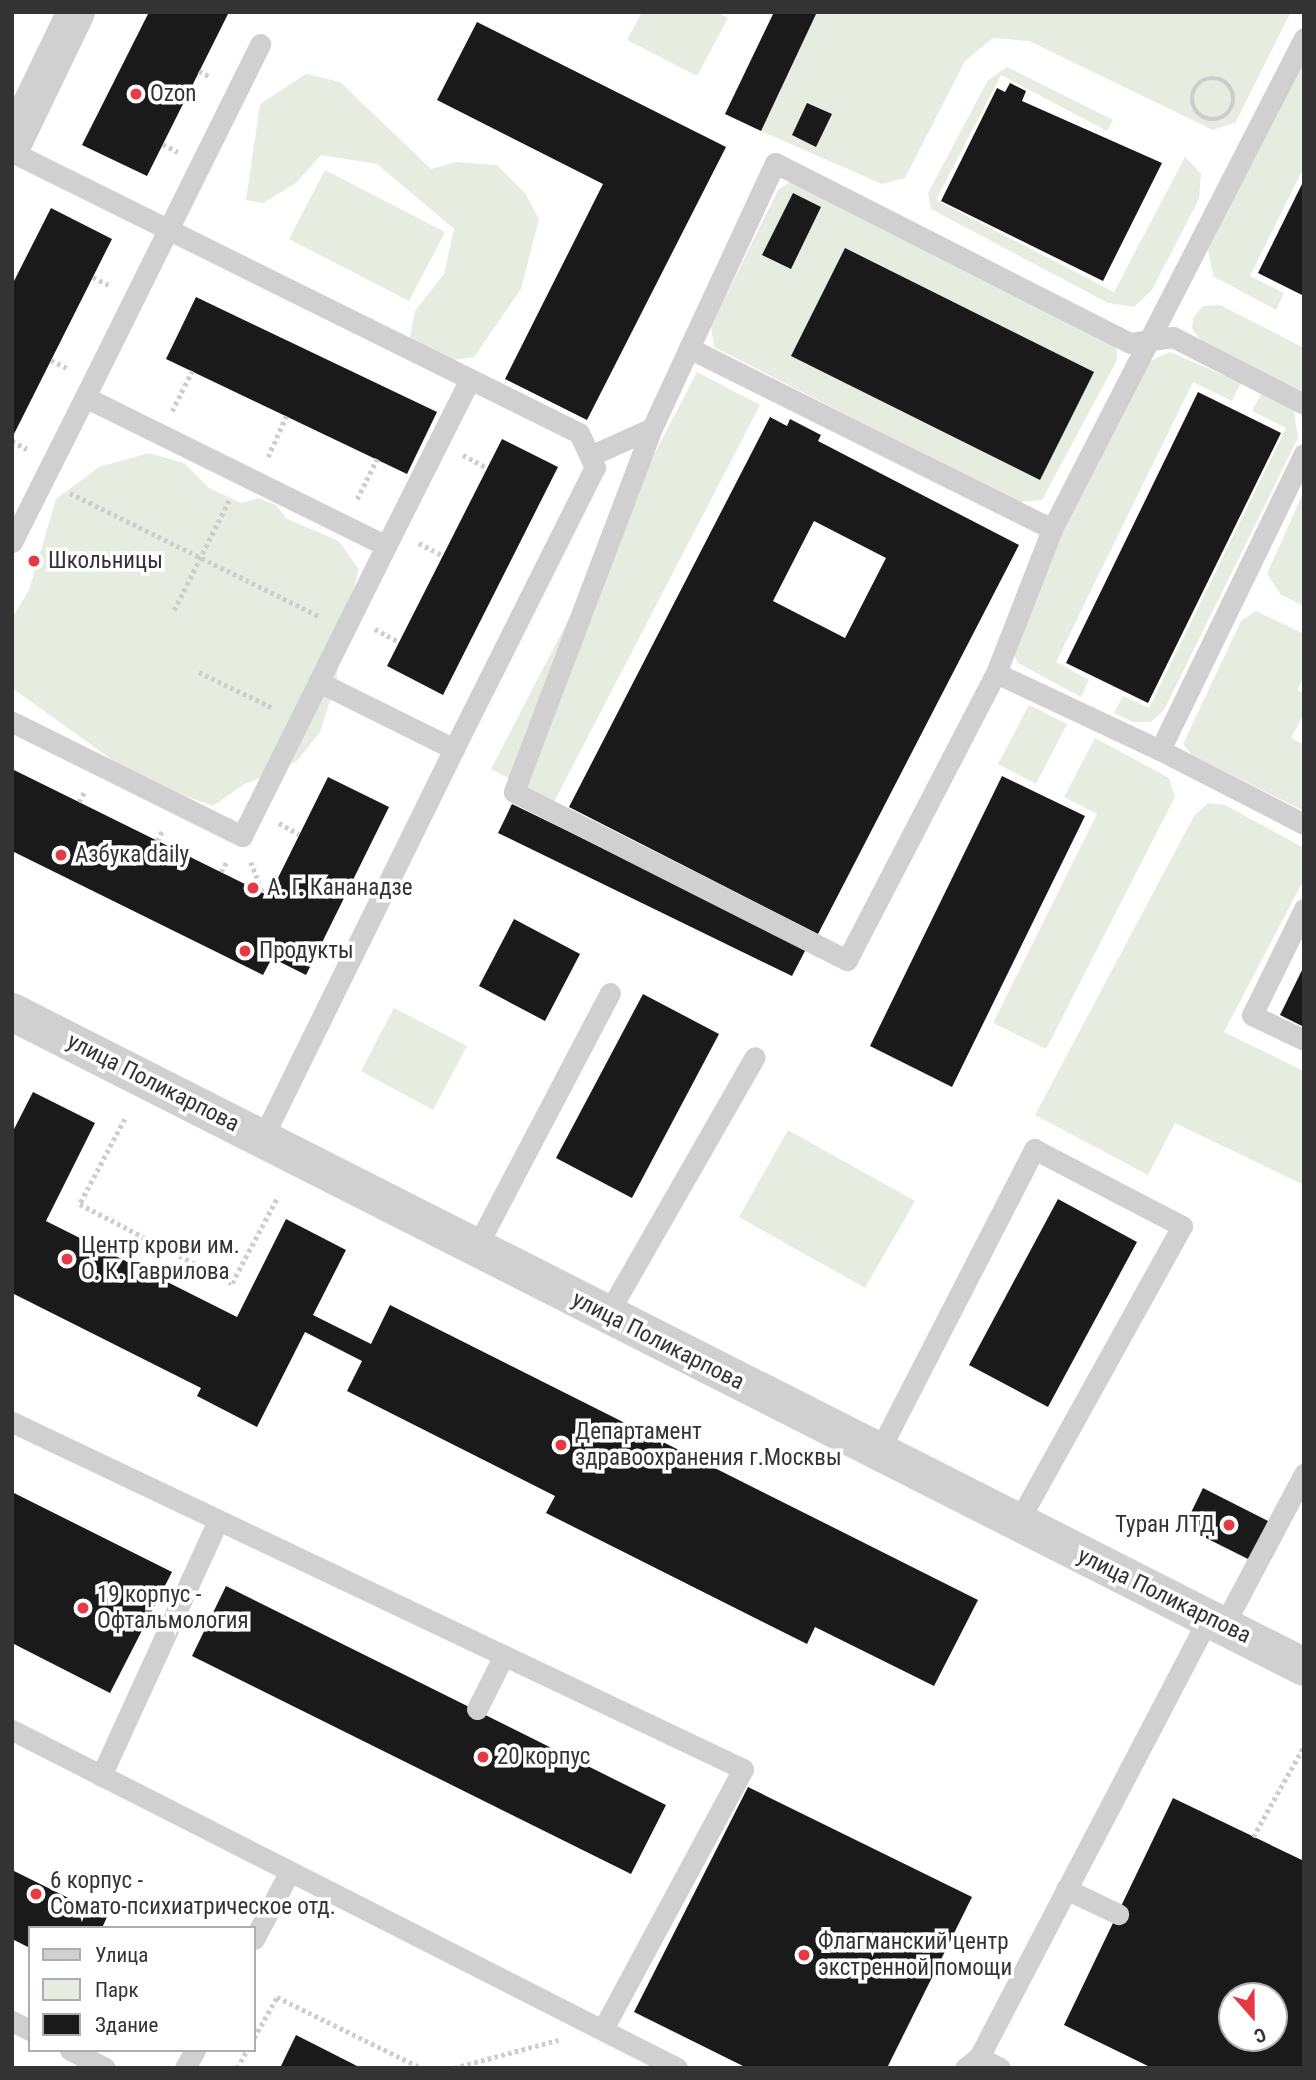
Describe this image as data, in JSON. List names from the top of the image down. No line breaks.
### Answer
{"streets":{"street":["улица Поликарпова"]},"places":["Ozon","Школьницы","Азбука daily","А. Г. Кананадзе","Продукты","Центр крови им. О. К. Гаврилова","Департамент здравоохранения г.Москвы","Туран ЛТД","19 корпус - Офтальмология","20 корпус","6 корпус - Сомато-психиатрическое отд.","Флагманский центр экстренной помощи"],"legend":["Улица","Парк","Здание"],"north":"bottom"}
